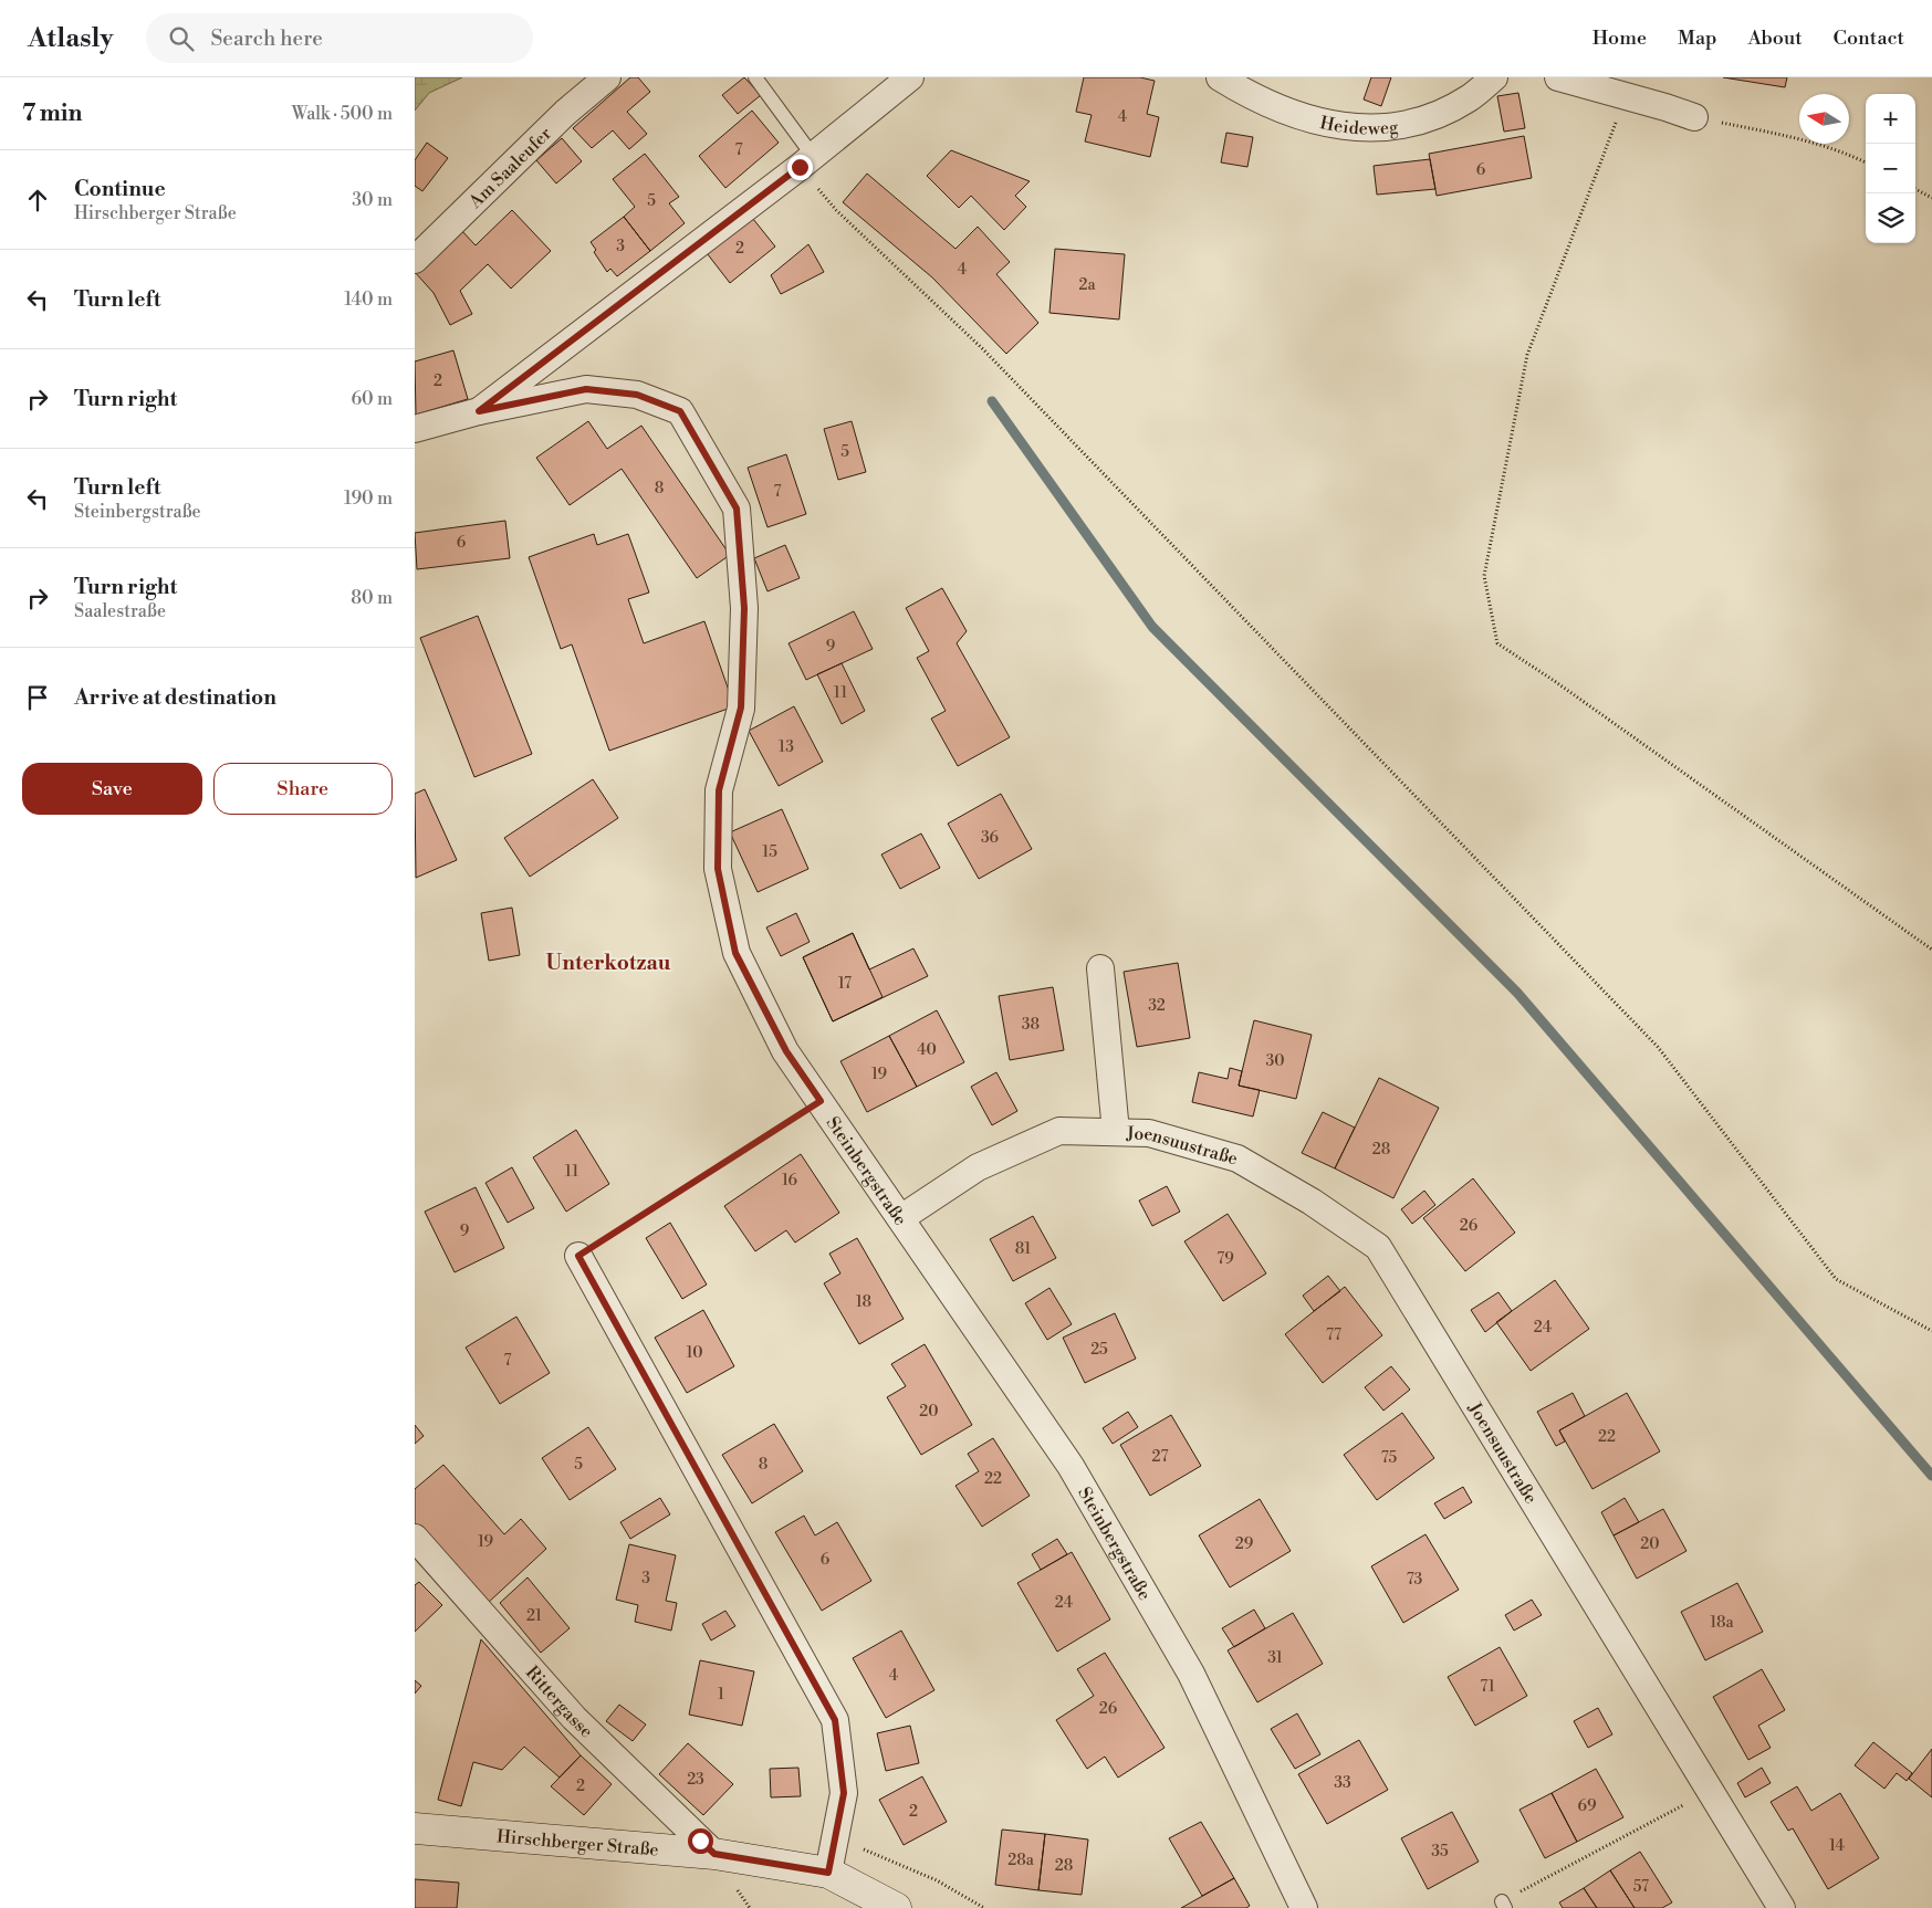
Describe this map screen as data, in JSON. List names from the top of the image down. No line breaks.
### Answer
{"streets":{"main road":["Hirschberger Straße"],"street":["Heideweg","Am Saaleufer","Joensuustraße","Steinbergstraße","Rittergasse"]},"crossings":[["Joensuustraße","Steinbergstraße"],["Rittergasse","Hirschberger Straße"]],"districts":["Unterkotzau"],"house_numbers":["4","7","6","5","3","2","4","2a","2","5","8","7","6","9","11","13","36","15","17","32","38","40","30","19","28","11","16","26","9","81","79","18","24","77","25","10","7","20","22","27","75","5","8","22","19","29","20","6","3","73","24","21","18a","31","4","71","1","26","23","33","2","69","2","14","35","28a","28","57"],"north":"left","page":{"header":"Atlasly","search":"Search here","nav":["Home","Map","About","Contact"],"heading":["7 min","Walk · 500 m"],"map_buttons":["+","−"],"list":[["Continue","Hirschberger Straße","30 m"],["Turn left","140 m"],["Turn right","60 m"],["Turn left","Steinbergstraße","190 m"],["Turn right","Saalestraße","80 m"],"Arrive at destination"],"buttons":["Save","Share"]}}
